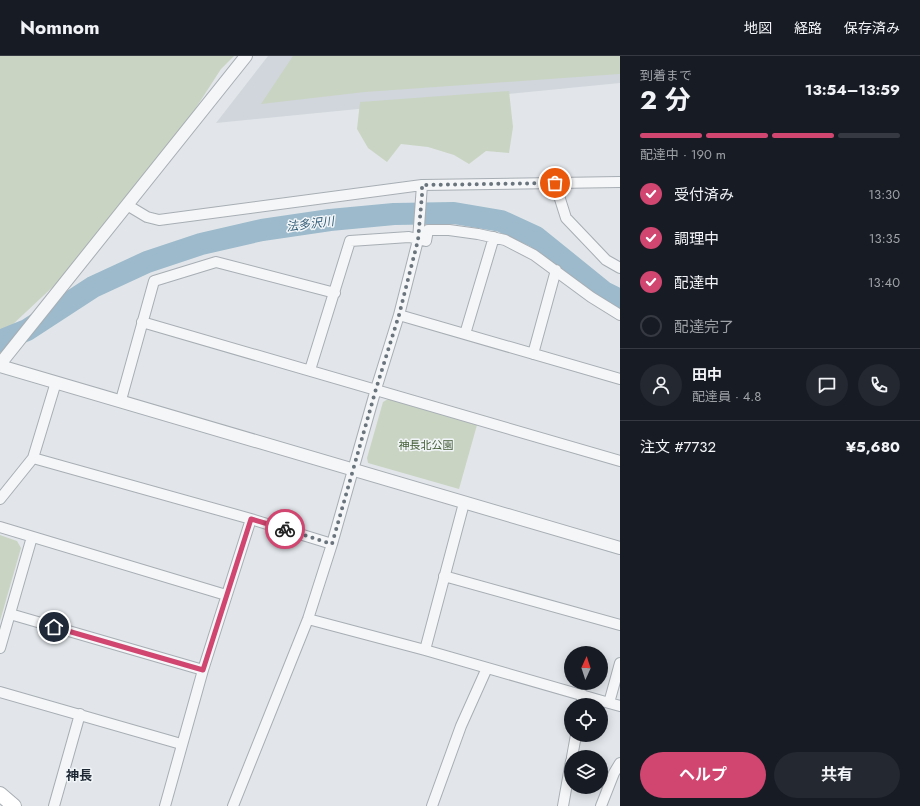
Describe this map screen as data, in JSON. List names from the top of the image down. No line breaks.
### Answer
{"districts":["神長"],"water":["法多沢川"],"parks":["神長北公園"],"north":"top","page":{"header":"Nomnom","nav":["地図","経路","保存済み"],"heading":["2 分","到着まで","13:54–13:59"],"panel":["田中","配達員 · 4.8","注文 #7732","¥5,680"],"bar":"配達中 · 190 m","list":[["受付済み","13:30"],["調理中","13:35"],["配達中","13:40"],"配達完了"],"buttons":["ヘルプ","共有"]}}
